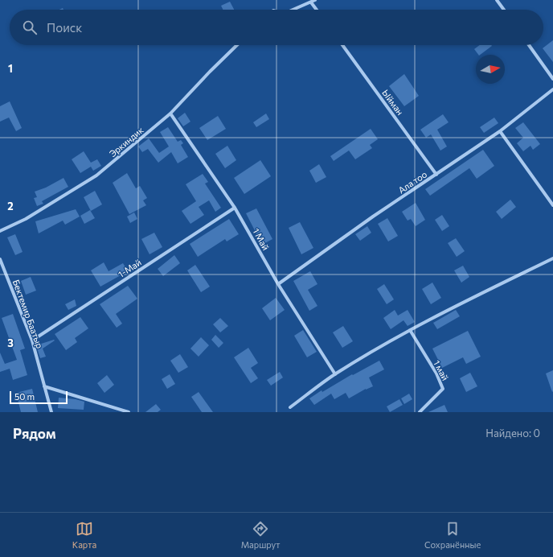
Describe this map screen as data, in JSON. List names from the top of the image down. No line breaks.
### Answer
{"streets":{"street":["Ыйман","Эркиндик","Ала тоо","1 Май","1-Май","Бектемир Баатыр","1 май"]},"crossings":[["Ыйман","Ала тоо"],["Эркиндик","1 Май"],["Ала тоо","1 Май"],["1 Май","1-Май"],["1-Май","Бектемир Баатыр"]],"scale_bar":"50 m","north":"right","page":{"search":"Поиск","scale":"50 m","heading":["Рядом","Найдено: 0"],"nav":["Карта","Маршрут","Сохранённые"]},"grid":{"rows":["1","2","3"]}}
